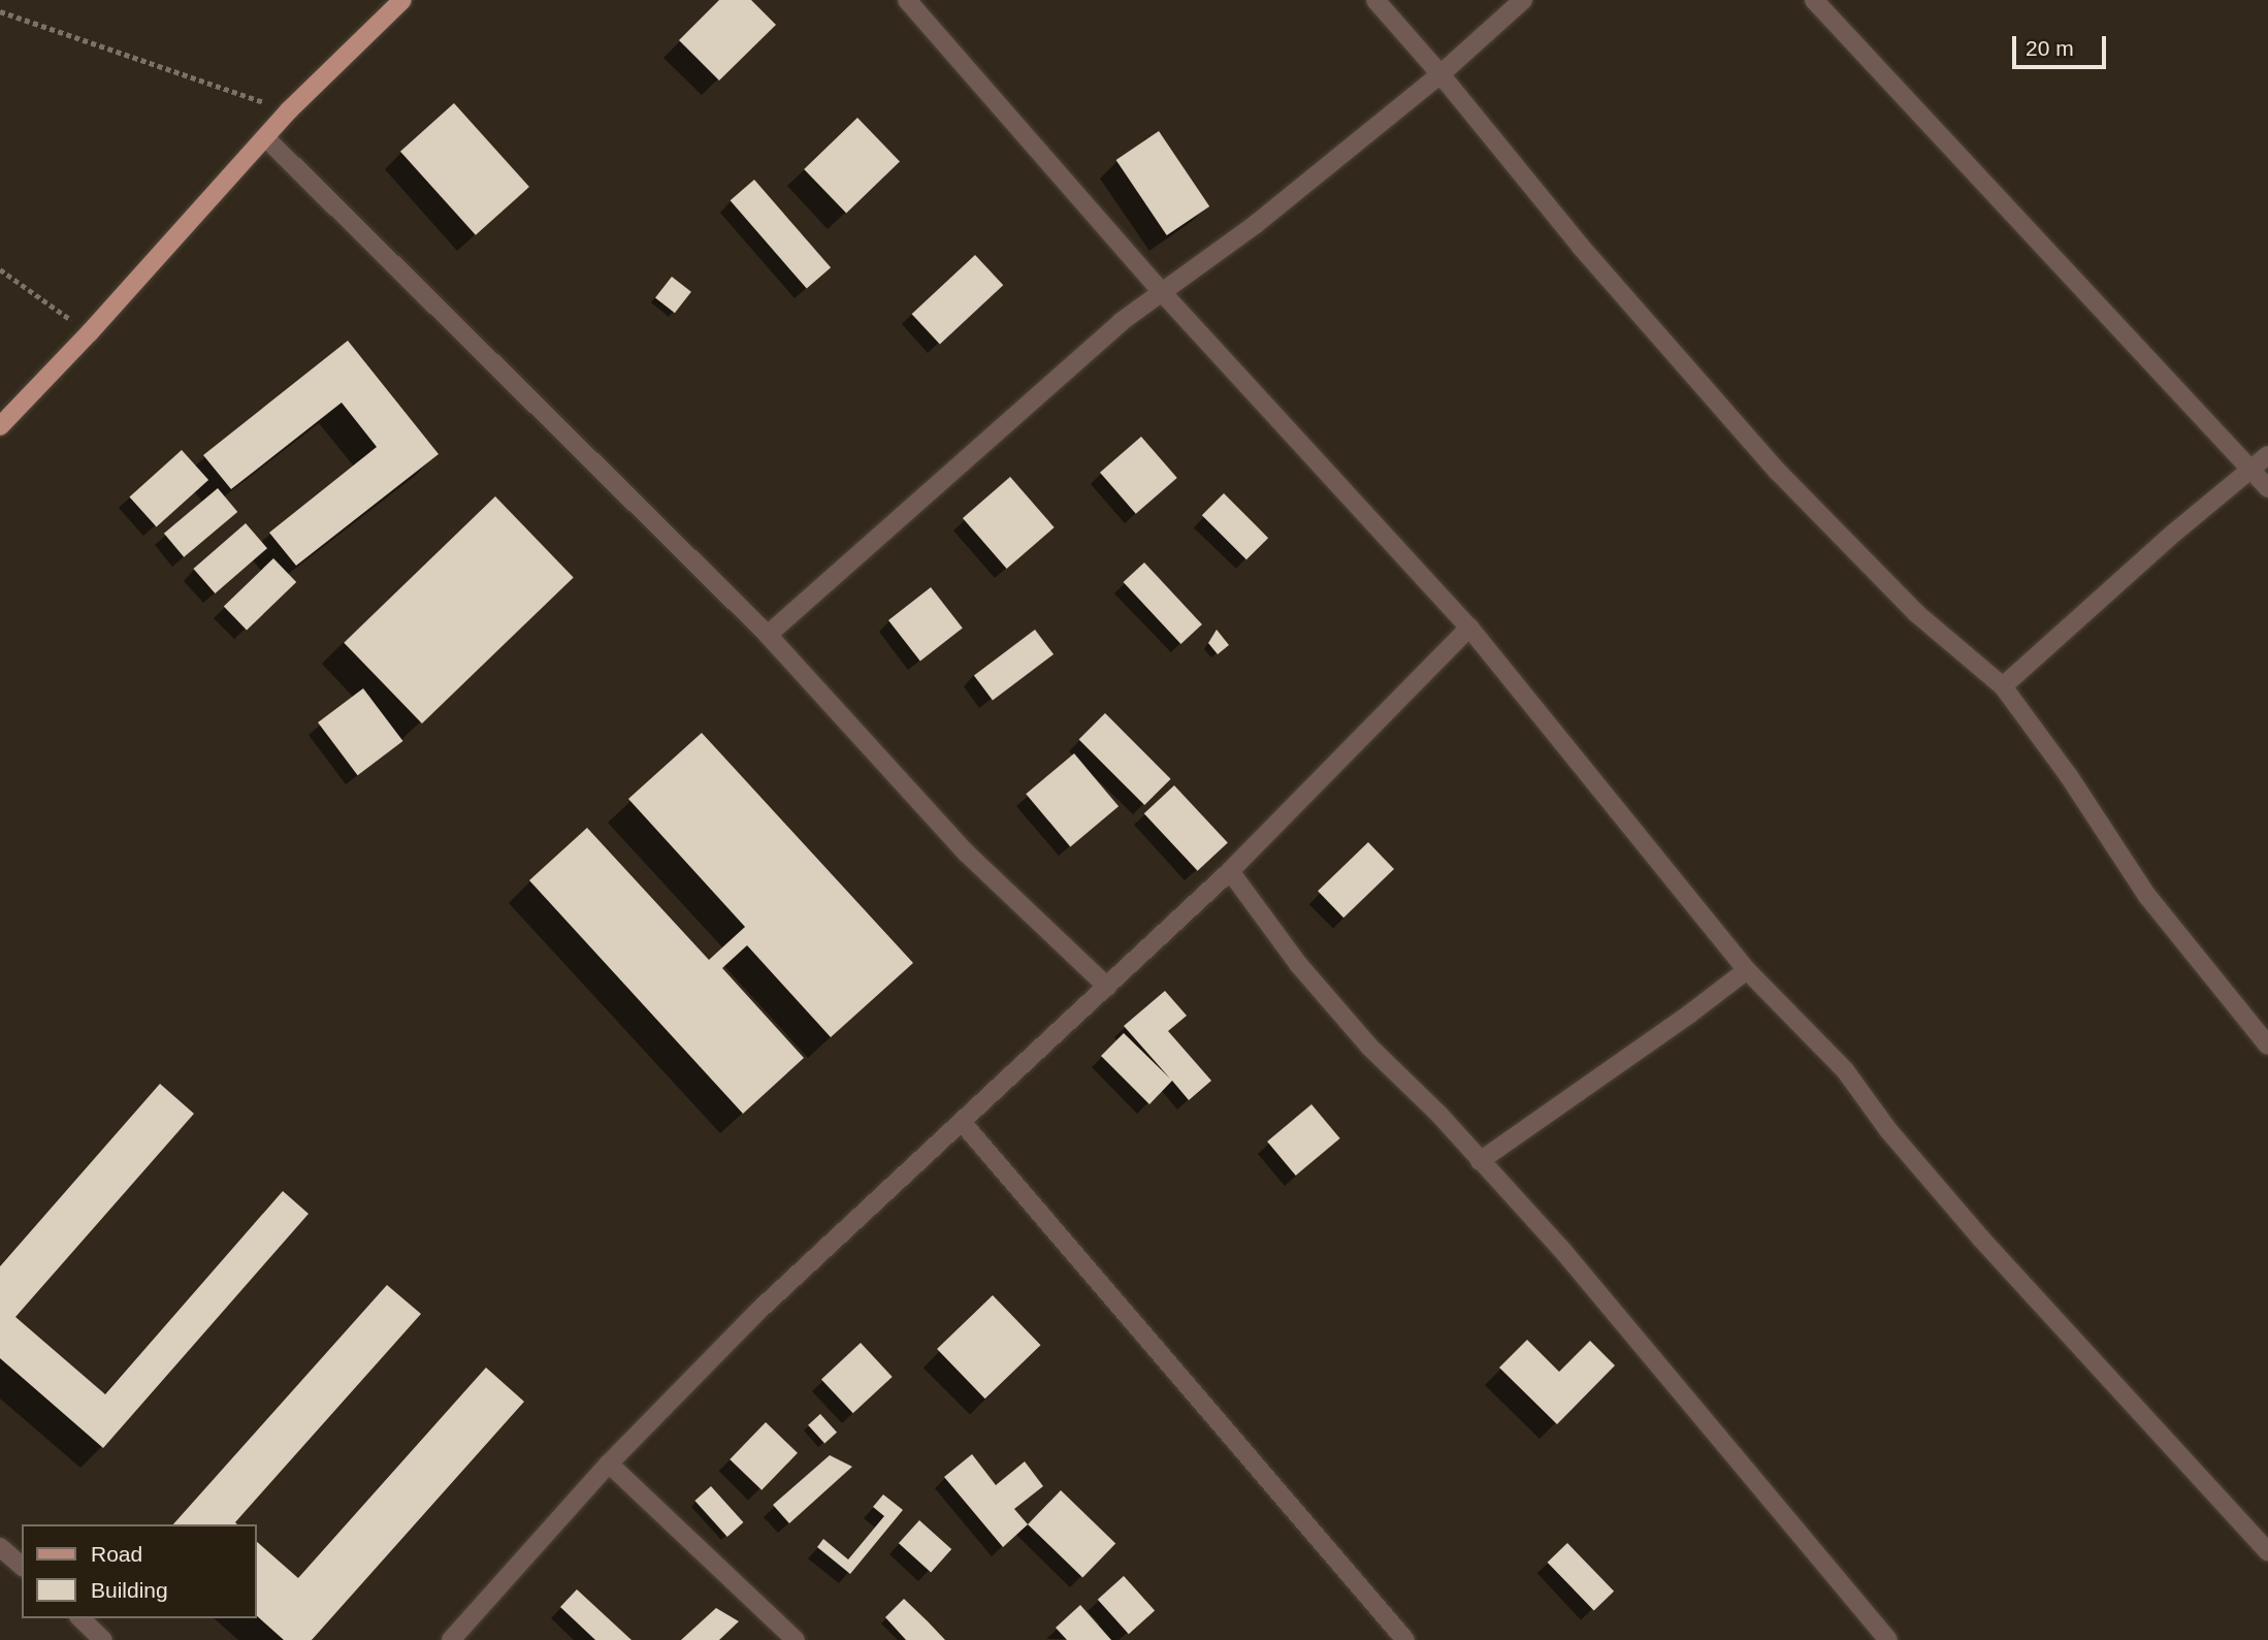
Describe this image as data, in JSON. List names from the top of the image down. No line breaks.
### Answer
{"legend":["Road","Building"],"scale_bar":"20 m"}
